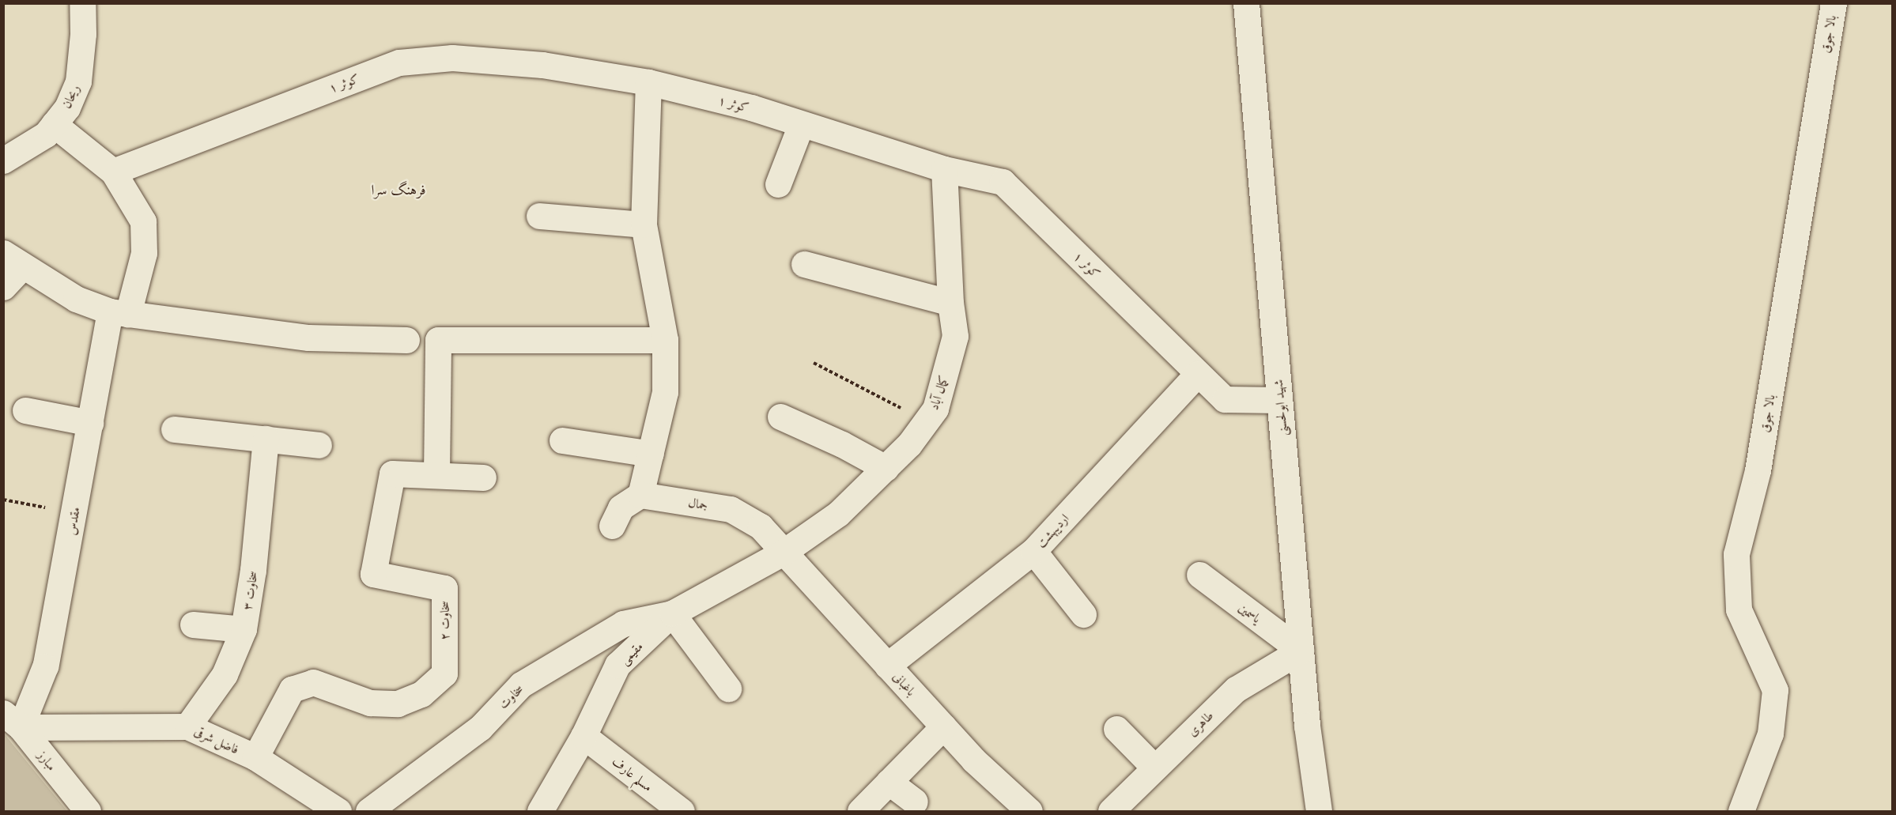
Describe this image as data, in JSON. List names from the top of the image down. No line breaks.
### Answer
{"streets":{"street":["بالا جوق","کوثر ۱","ریحان","کمال آباد","شهید ابولحسنی","جمال","مقدس","اردیبهشت","سخاوت ۳","یاسمین","سخاوت ۲","مقیمی","باغبانی","سخاوت","طاهری","فاضل شرقی","مبارز","مسلم عارف"]},"crossings":[["کوثر ۱","کمال آباد"],["کوثر ۱","شهید ابولحسنی"],["کوثر ۱","مقدس"],["کوثر ۱","اردیبهشت"],["کمال آباد","جمال"],["کمال آباد","مقیمی"],["کمال آباد","باغبانی"],["شهید ابولحسنی","یاسمین"],["شهید ابولحسنی","طاهری"],["جمال","مقیمی"],["جمال","باغبانی"],["مقدس","فاضل شرقی"],["مقدس","مبارز"],["اردیبهشت","باغبانی"],["سخاوت ۳","فاضل شرقی"],["یاسمین","طاهری"],["سخاوت ۲","فاضل شرقی"],["مقیمی","باغبانی"],["مقیمی","سخاوت"],["مقیمی","مسلم عارف"],["فاضل شرقی","مبارز"]],"districts":["فرهنگ سرا"]}
